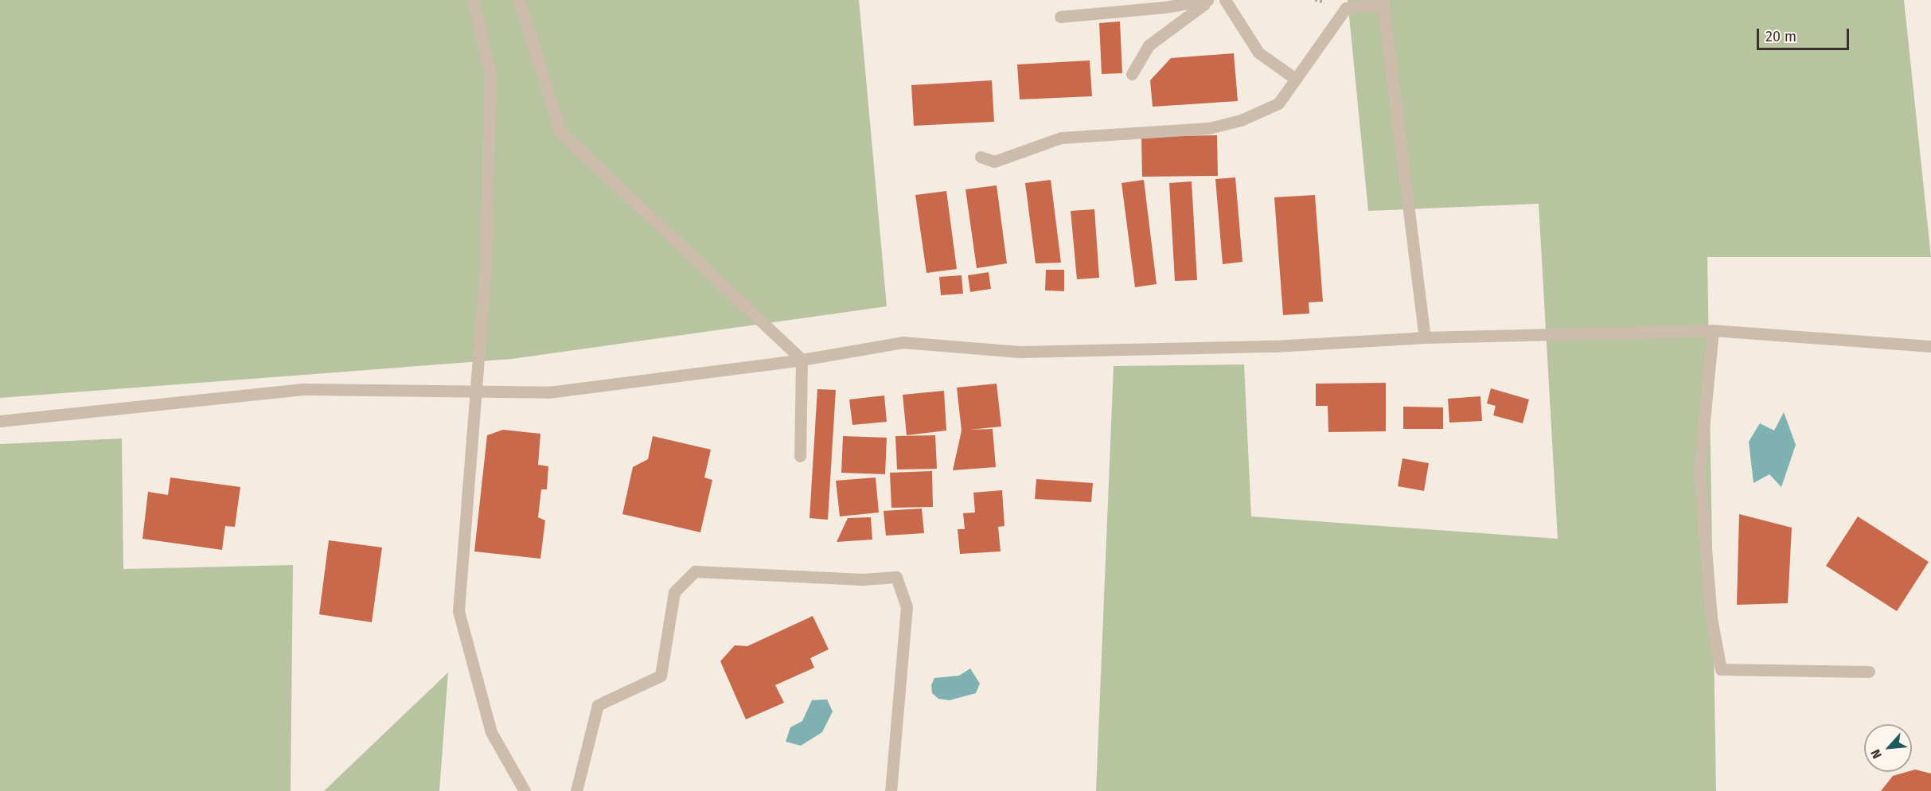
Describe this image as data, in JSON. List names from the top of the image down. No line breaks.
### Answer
{"scale_bar":"20 m","north":"bottom left"}
